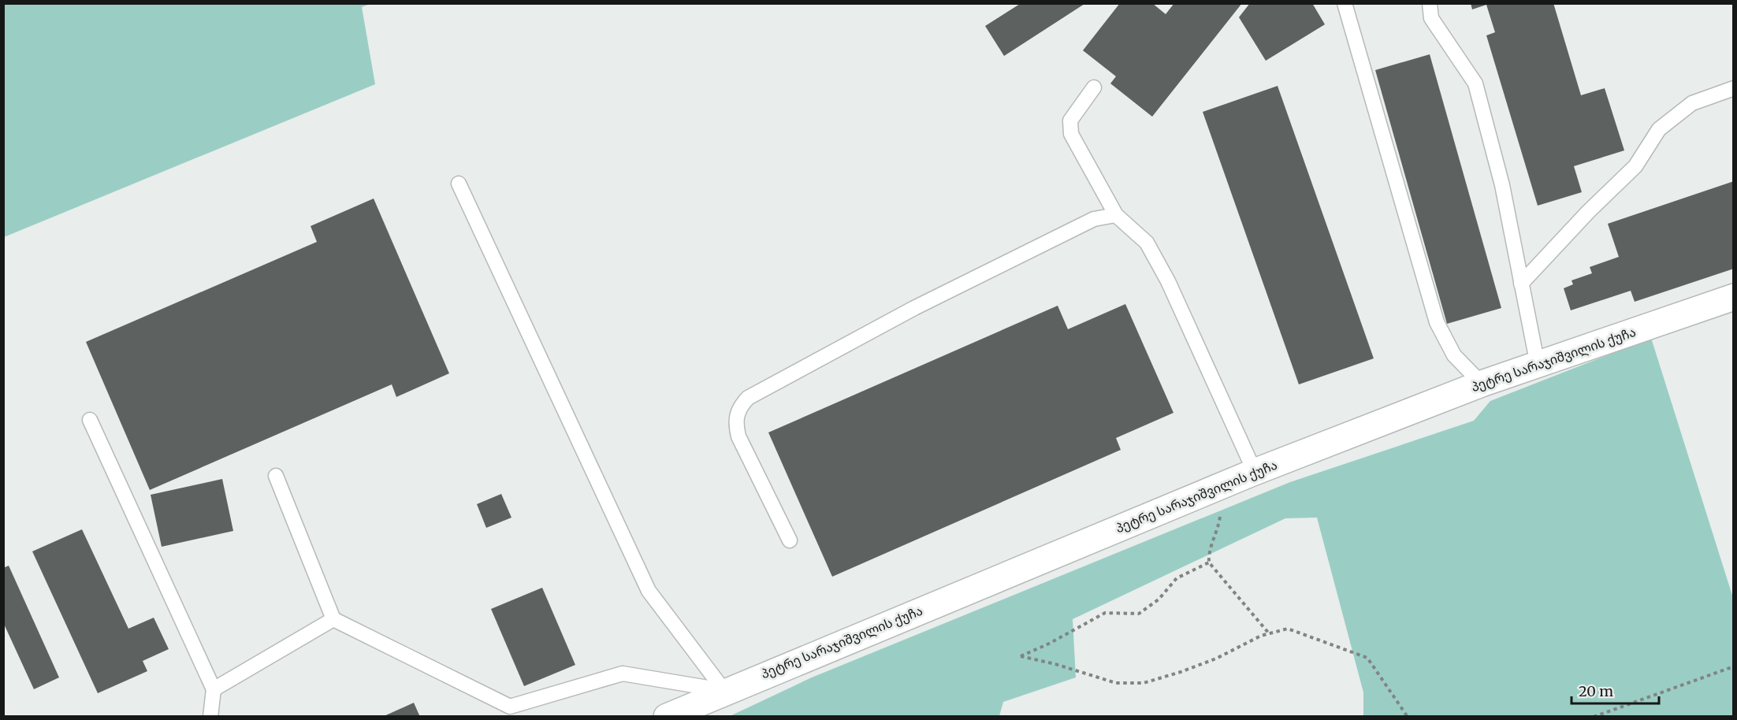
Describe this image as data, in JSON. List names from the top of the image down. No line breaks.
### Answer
{"streets":{"street":["პეტრე სარაჯიშვილის ქუჩა"]},"scale_bar":"20 m"}
